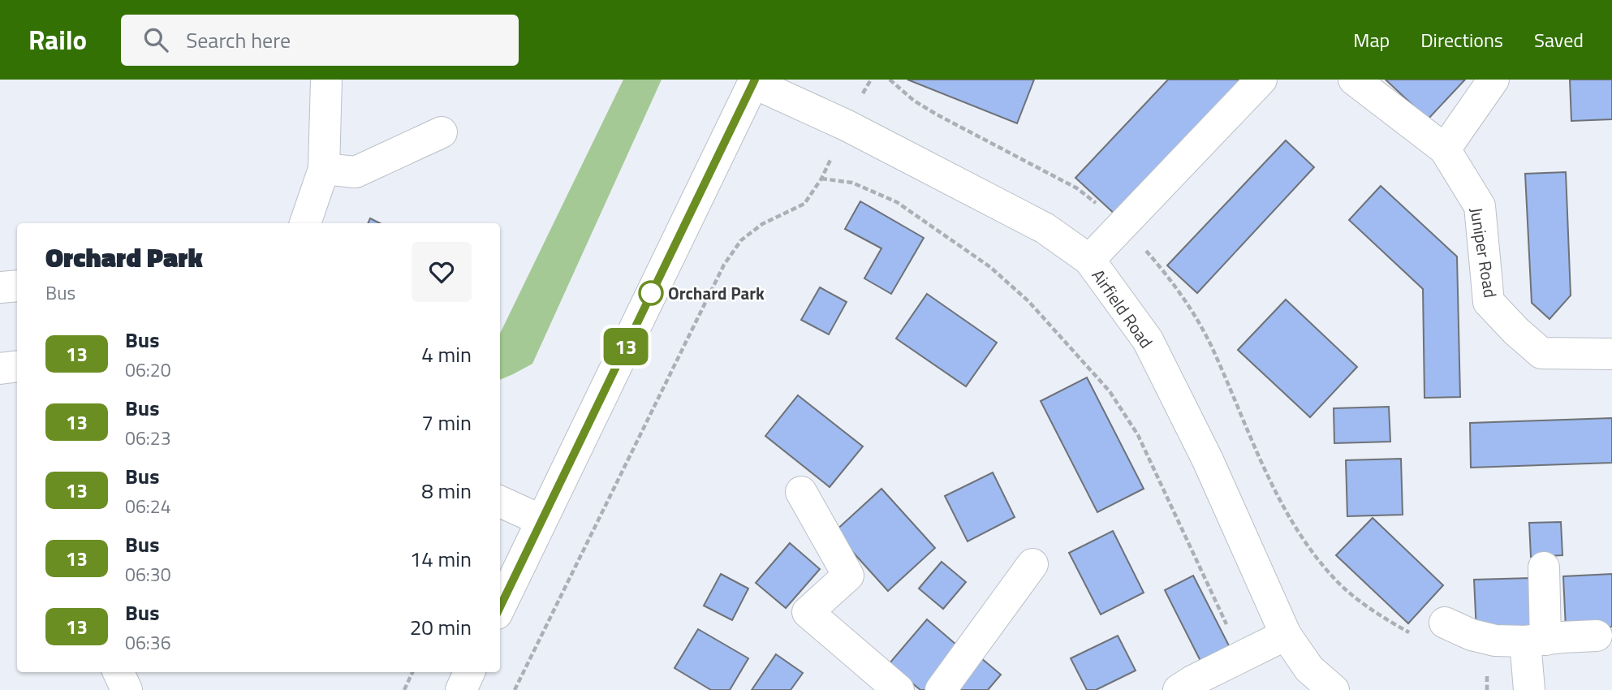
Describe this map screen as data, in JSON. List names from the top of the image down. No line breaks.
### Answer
{"streets":{"street":["Juniper Road","Airfield Road"]},"places":["Orchard Park"],"lines":["bus line 13"],"page":{"header":"Railo","search":"Search here","nav":["Map","Directions","Saved"],"on_map":"13","heading":["Orchard Park","Bus"],"list":[{"mark":"13","name":"Bus","note":"06:20","value":"4 min"},{"mark":"13","name":"Bus","note":"06:23","value":"7 min"},{"mark":"13","name":"Bus","note":"06:24","value":"8 min"},{"mark":"13","name":"Bus","note":"06:30","value":"14 min"},{"mark":"13","name":"Bus","note":"06:36","value":"20 min"}]}}
